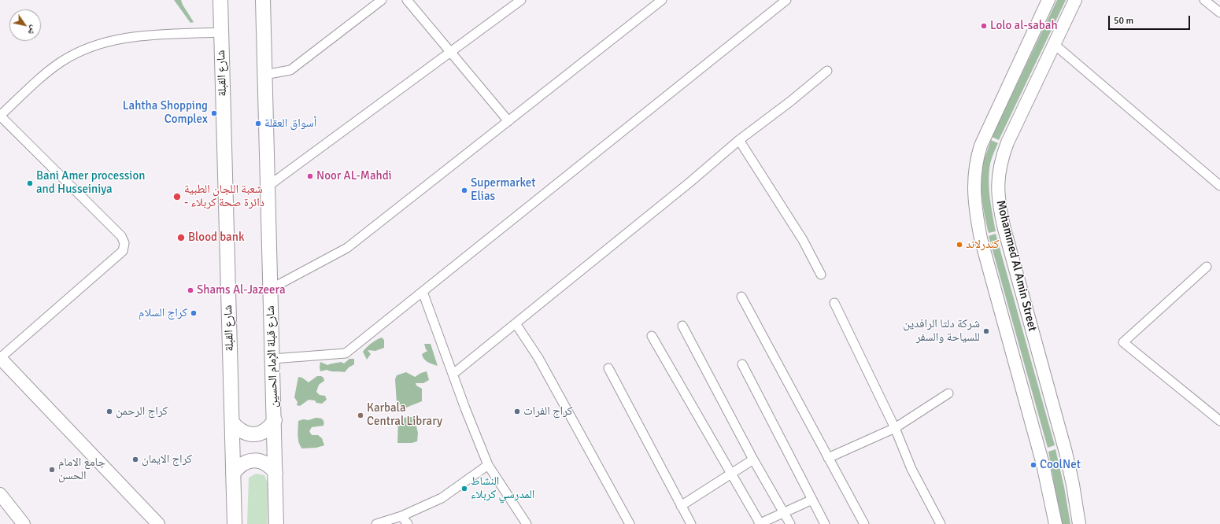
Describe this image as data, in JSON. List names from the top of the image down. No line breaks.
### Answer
{"streets":{"main road":["شارع القبلة","Mohammed Al Amin Street","شارع قبلة الإمام الحسين"]},"places":["Lolo al-sabah","Lahtha Shopping Complex","أسواق العقلة","Noor AL-Mahdi","Bani Amer procession and Husseiniya","Supermarket Elias","شعبة اللجان الطبية - دائرة صحة كربلاء","Blood bank","كندرلاند","Shams Al-Jazeera","كراج السلام","شركة دلتا الرافدين للسياحة والسفر","كراج الرحمن","كراج الفرات","Karbala Central Library","كراج الايمان","CoolNet","جامع الامام الحسن","النشاط المدرسي كربلاء"],"scale_bar":"50 m","north":"bottom right"}
